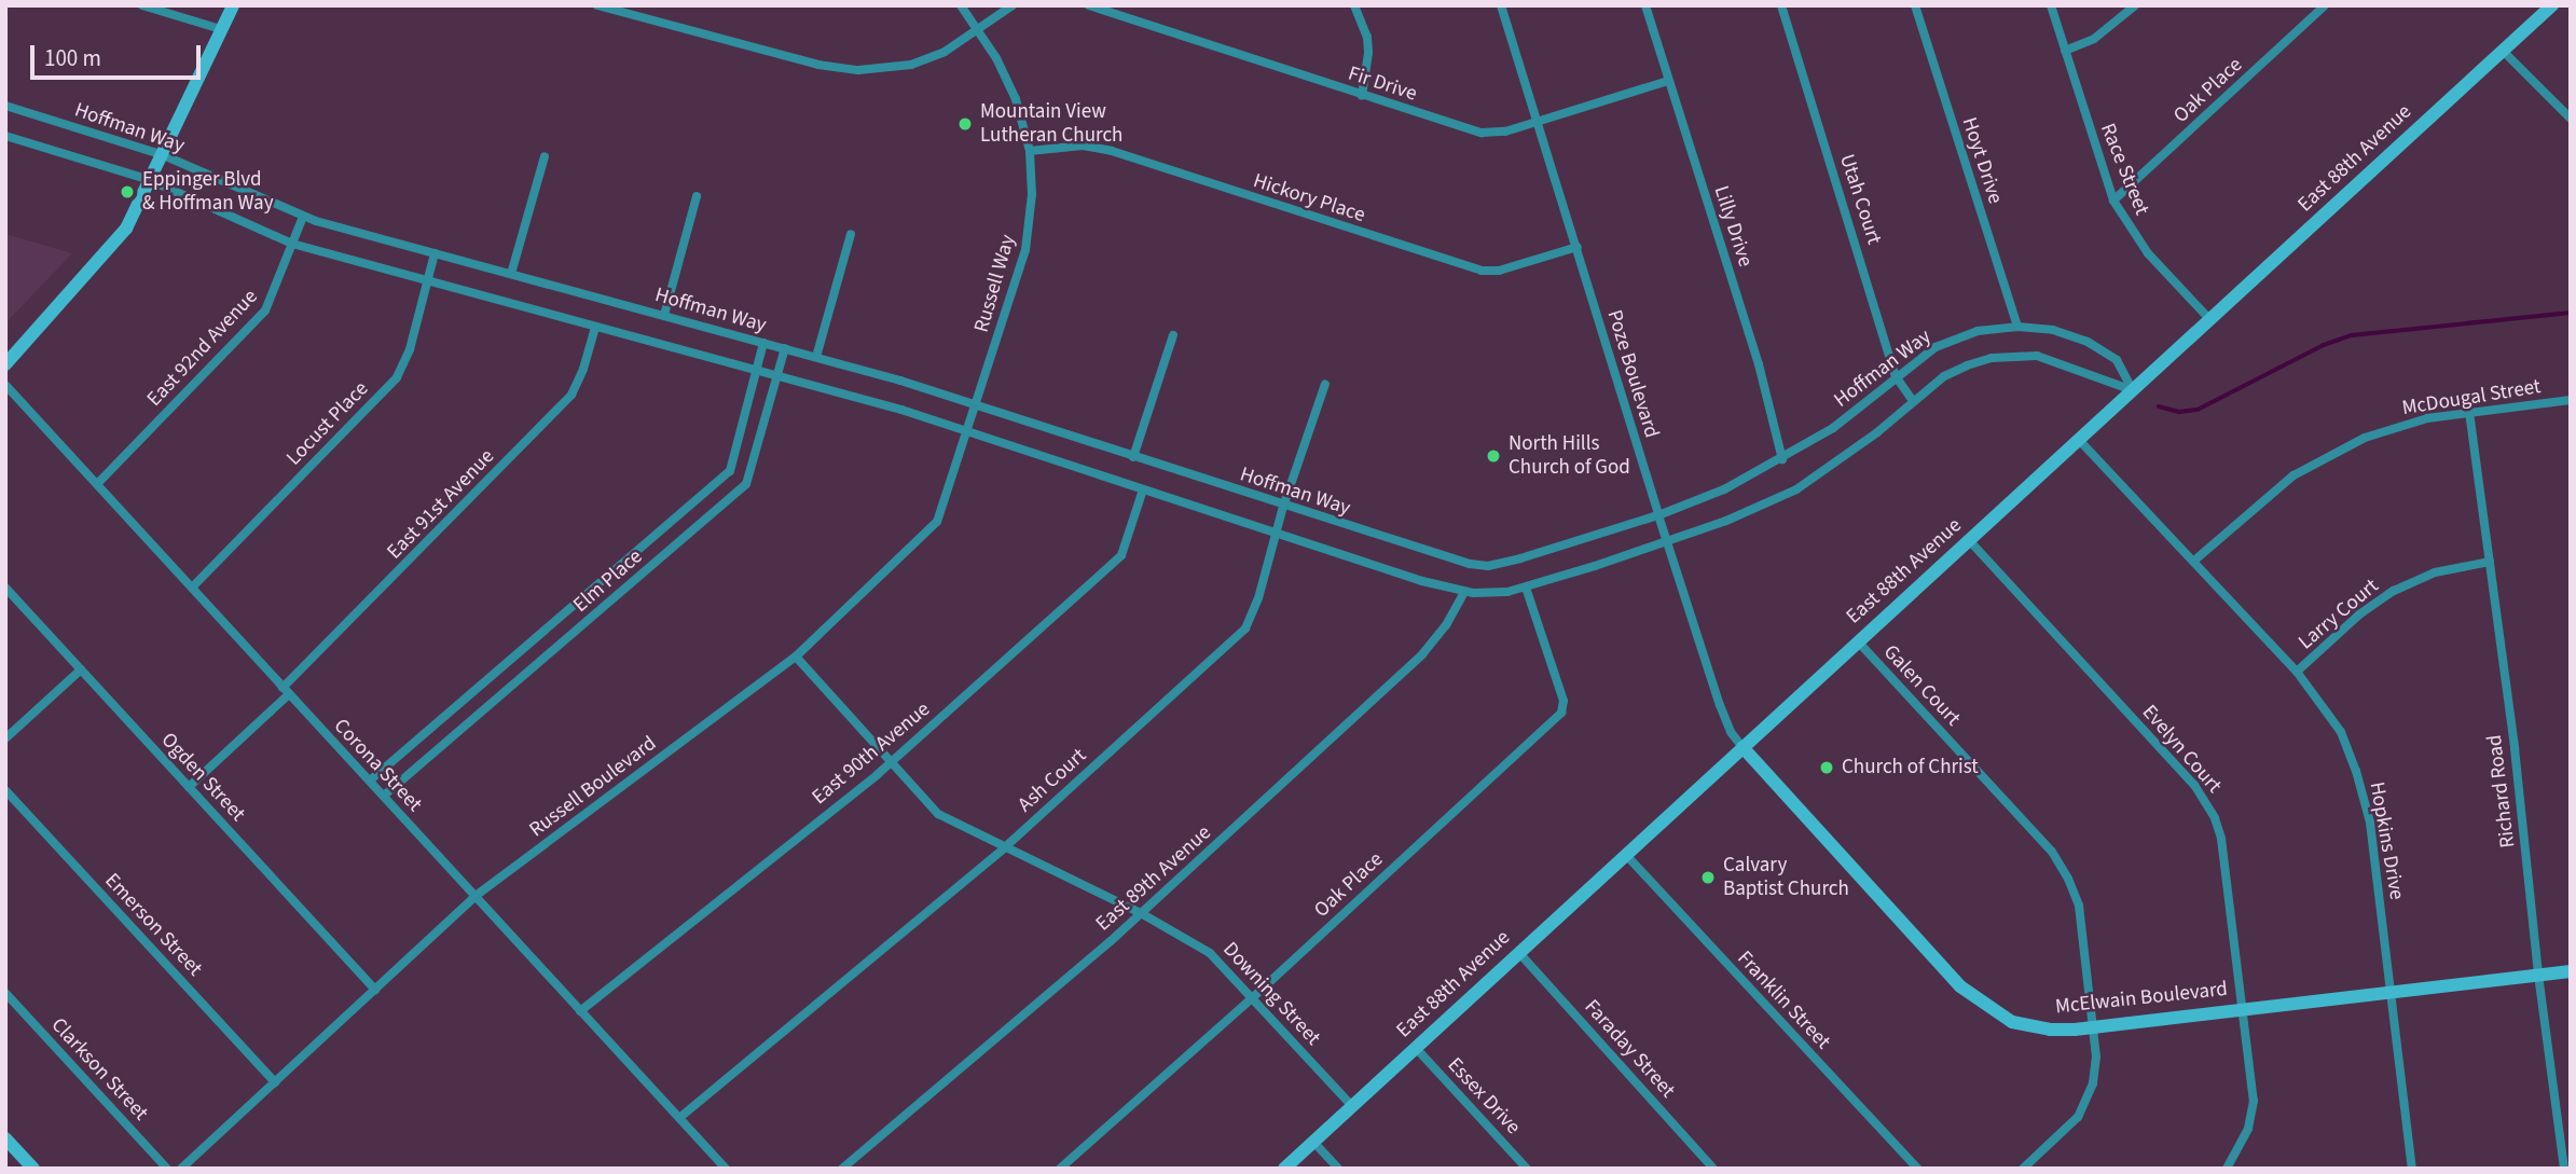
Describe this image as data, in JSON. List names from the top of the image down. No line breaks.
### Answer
{"streets":{"main road":["East 88th Avenue","McElwain Boulevard"],"street":["Fir Drive","Oak Place","Hoffman Way","Hoyt Drive","Race Street","Hickory Place","Utah Court","Lilly Drive","Russell Way","East 92nd Avenue","Poze Boulevard","McDougal Street","Locust Place","East 91st Avenue","Elm Place","Larry Court","Galen Court","Evelyn Court","East 90th Avenue","Corona Street","Ogden Street","Ash Court","Russell Boulevard","Richard Road","Hopkins Drive","East 89th Avenue","Emerson Street","Downing Street","Franklin Street","Faraday Street","Clarkson Street","Essex Drive"]},"crossings":[["Fir Drive","Lilly Drive"],["Fir Drive","Poze Boulevard"],["Oak Place","Hoffman Way"],["Oak Place","Race Street"],["Oak Place","Downing Street"],["Hoffman Way","East 88th Avenue"],["Hoffman Way","Hoyt Drive"],["Hoffman Way","Utah Court"],["Hoffman Way","Lilly Drive"],["Hoffman Way","Russell Way"],["Hoffman Way","East 92nd Avenue"],["Hoffman Way","Poze Boulevard"],["Hoffman Way","Locust Place"],["Hoffman Way","East 91st Avenue"],["Hoffman Way","Elm Place"],["Hoffman Way","East 90th Avenue"],["Hoffman Way","Ash Court"],["Hoffman Way","Russell Boulevard"],["Hoffman Way","East 89th Avenue"],["East 88th Avenue","Race Street"],["East 88th Avenue","Poze Boulevard"],["East 88th Avenue","Galen Court"],["East 88th Avenue","Evelyn Court"],["East 88th Avenue","Hopkins Drive"],["East 88th Avenue","Downing Street"],["East 88th Avenue","McElwain Boulevard"],["East 88th Avenue","Franklin Street"],["East 88th Avenue","Faraday Street"],["East 88th Avenue","Essex Drive"],["Hickory Place","Russell Way"],["Hickory Place","Poze Boulevard"],["Russell Way","Russell Boulevard"],["East 92nd Avenue","Corona Street"],["Poze Boulevard","McElwain Boulevard"],["McDougal Street","Richard Road"],["McDougal Street","Hopkins Drive"],["Locust Place","Corona Street"],["East 91st Avenue","Corona Street"],["East 91st Avenue","Ogden Street"],["Elm Place","Corona Street"],["Larry Court","Richard Road"],["Larry Court","Hopkins Drive"],["Galen Court","McElwain Boulevard"],["Evelyn Court","McElwain Boulevard"],["East 90th Avenue","Corona Street"],["East 90th Avenue","Downing Street"],["Corona Street","Ash Court"],["Corona Street","Russell Boulevard"],["Ogden Street","Russell Boulevard"],["Ash Court","Downing Street"],["Russell Boulevard","Emerson Street"],["Russell Boulevard","Downing Street"],["Richard Road","McElwain Boulevard"],["Hopkins Drive","McElwain Boulevard"],["East 89th Avenue","Downing Street"]],"places":["Mountain View Lutheran Church","Eppinger Blvd & Hoffman Way","North Hills Church of God","Church of Christ","Calvary Baptist Church"],"scale_bar":"100 m"}
